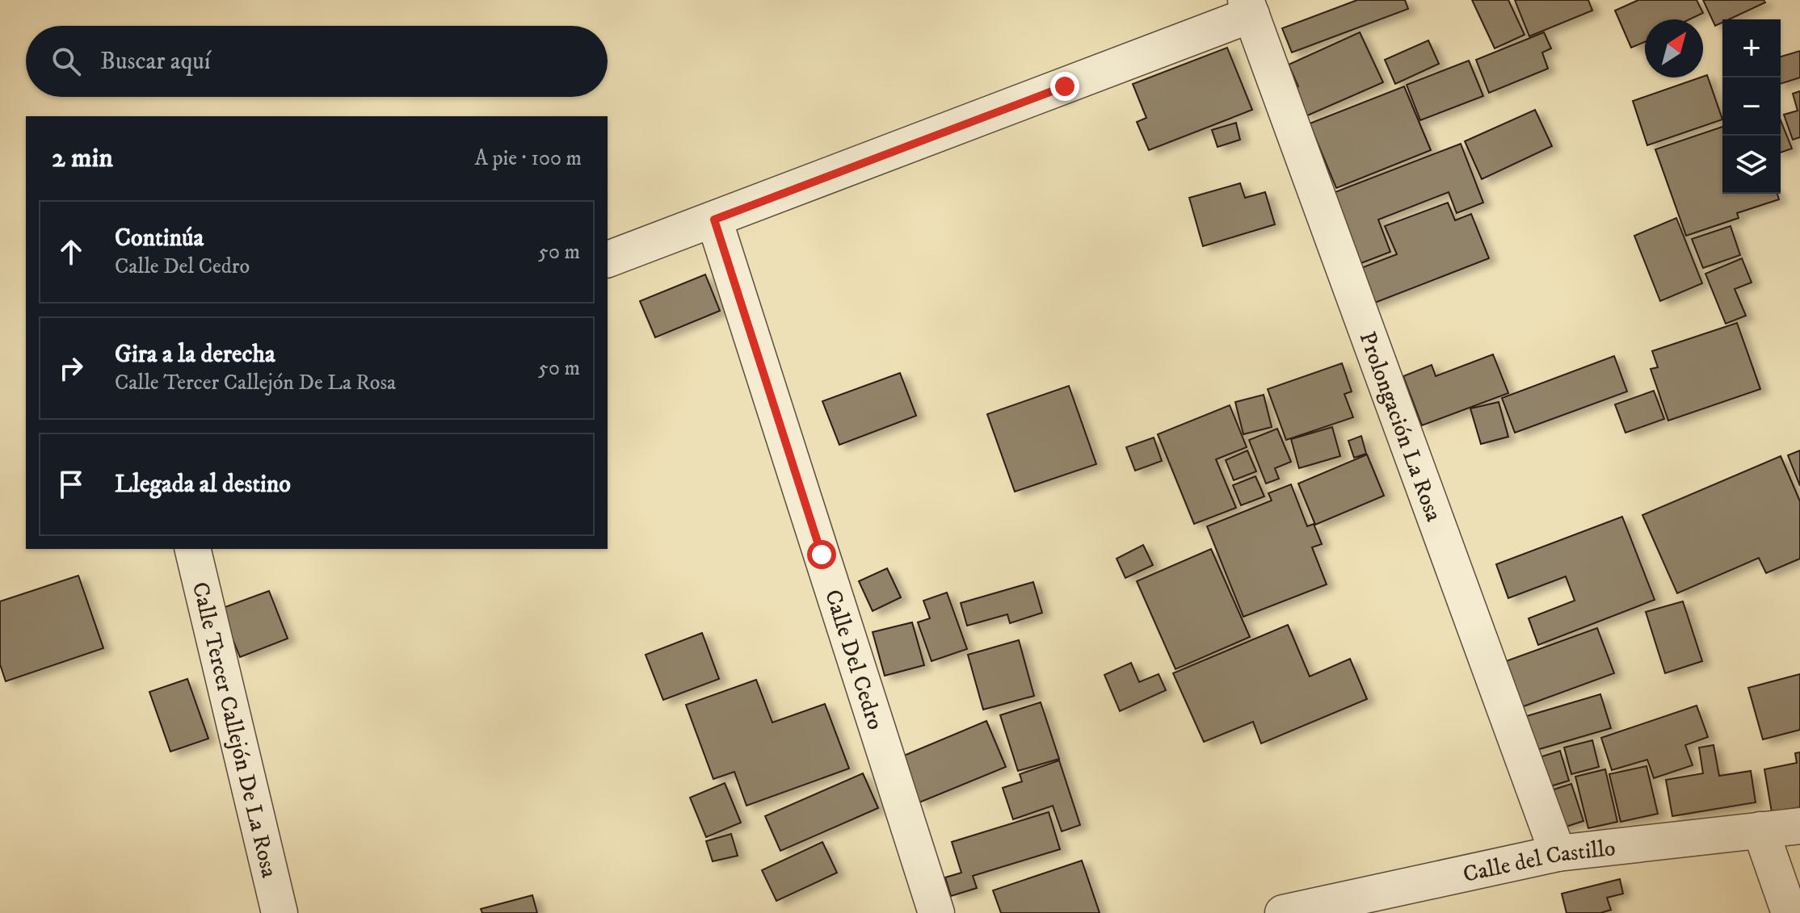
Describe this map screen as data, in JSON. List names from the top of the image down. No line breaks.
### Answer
{"streets":{"street":["Prolongación La Rosa","Calle Del Cedro","Calle Tercer Callejón De La Rosa","Calle del Castillo"]},"crossings":[["Prolongación La Rosa","Calle del Castillo"]],"north":"top right","page":{"map_buttons":["+","−"],"search":"Buscar aquí","heading":["2 min","A pie · 100 m"],"list":[["Continúa","Calle Del Cedro","50 m"],["Gira a la derecha","Calle Tercer Callejón De La Rosa","50 m"],"Llegada al destino"]}}
